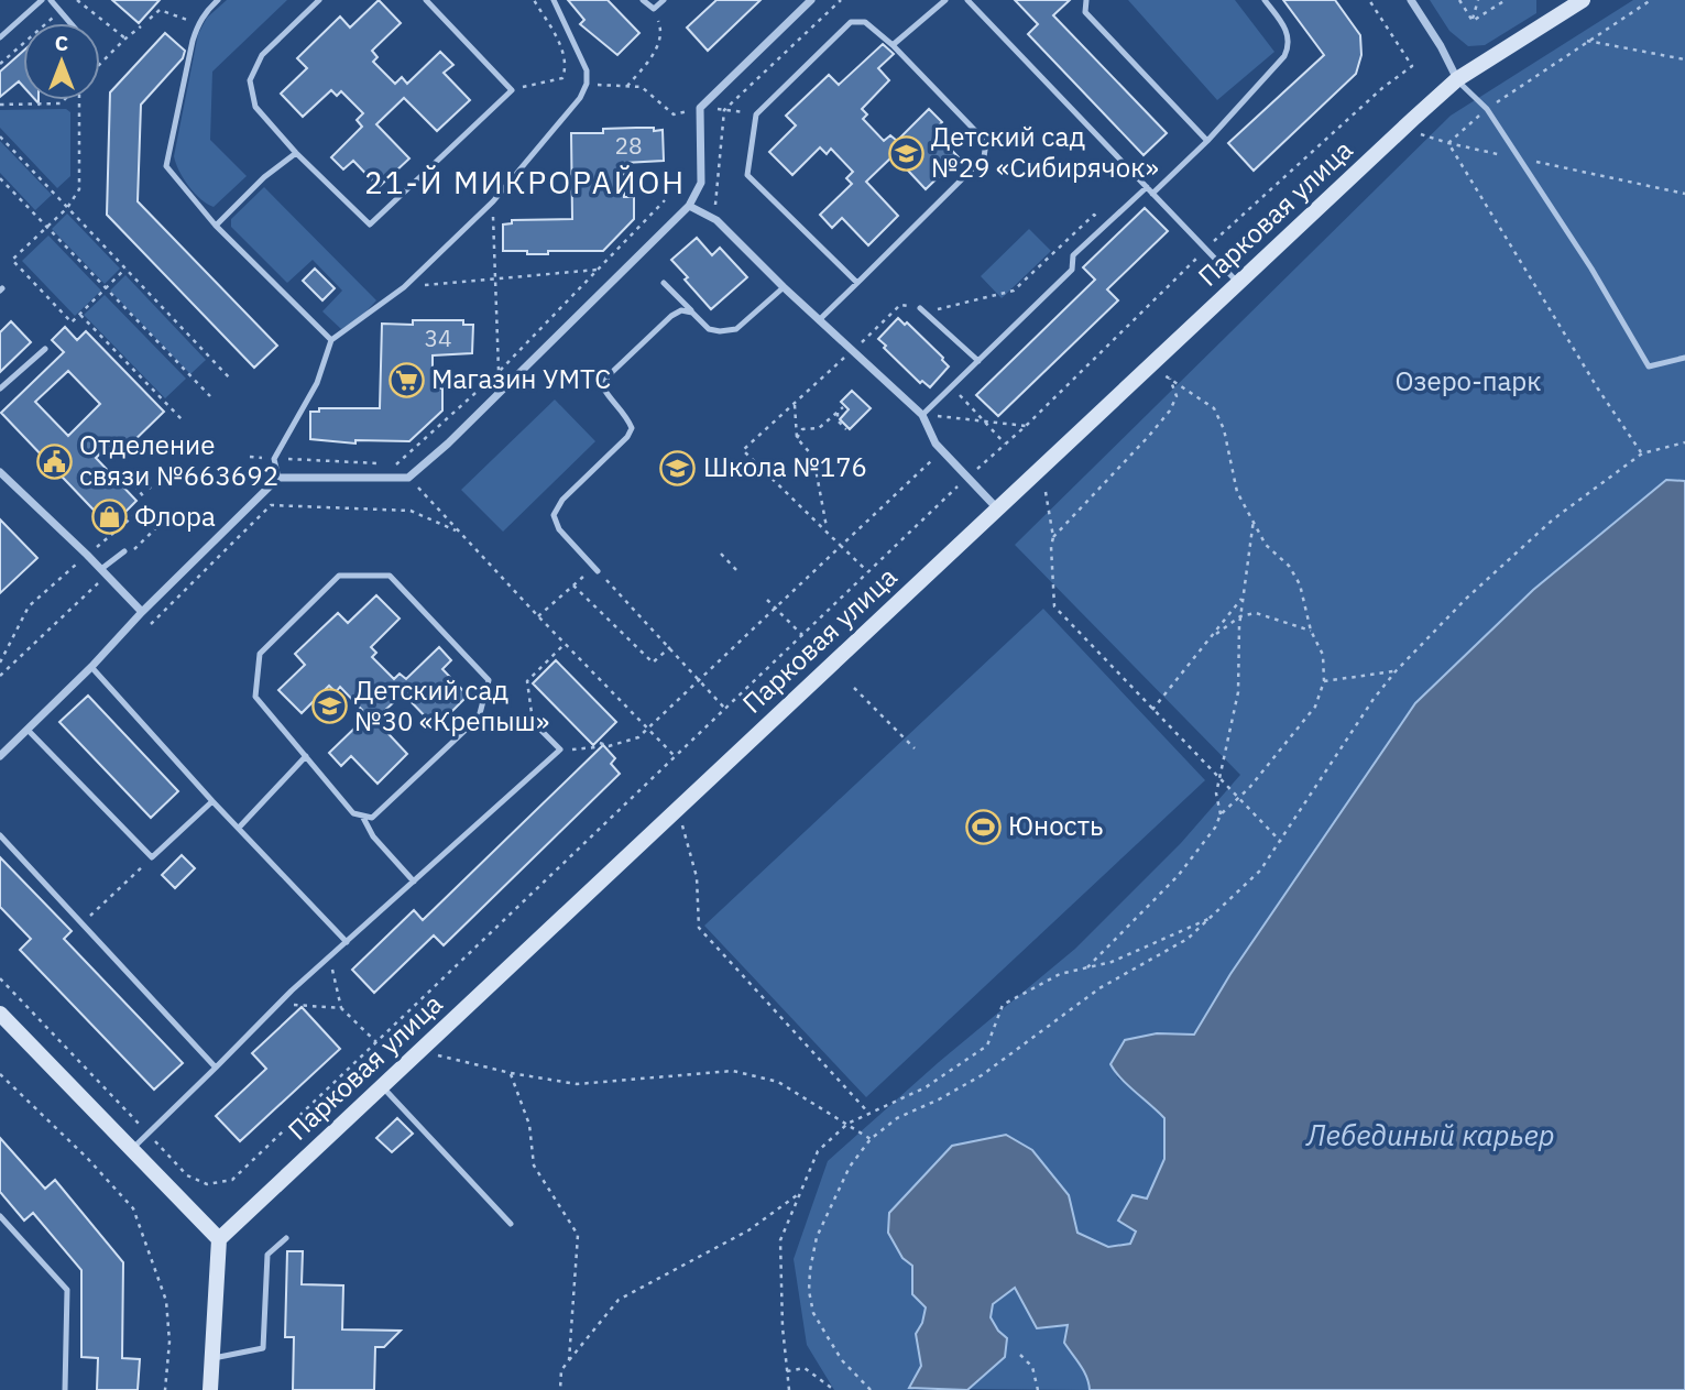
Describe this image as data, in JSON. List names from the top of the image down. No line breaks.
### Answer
{"streets":{"street":["Парковая улица"]},"districts":["21-Й МИКРОРАЙОН"],"water":["Лебединый карьер"],"parks":["Озеро-парк"],"places":{"school or university":["Детский сад №29 «Сибирячок»","Школа №176","Детский сад №30 «Крепыш»"],"supermarket":["Магазин УМТС"],"public building":["Отделение связи №663692"],"shop":["Флора"],"sports":["Юность"]},"house_numbers":["28","34"],"north":"top"}
